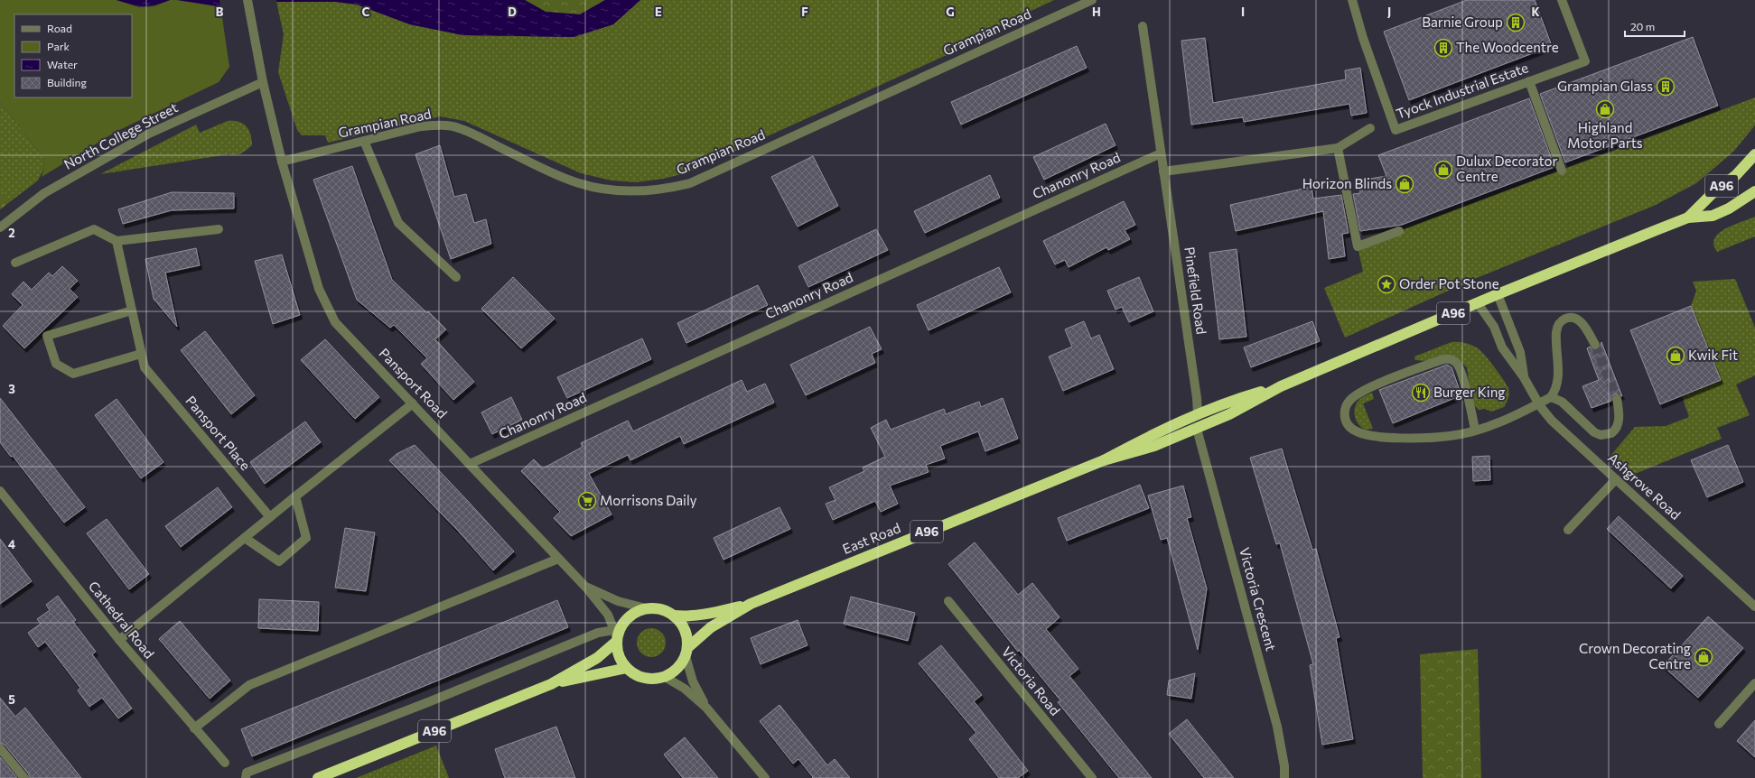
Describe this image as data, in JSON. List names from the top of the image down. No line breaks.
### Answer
{"streets":{"highway":["A96","East Road"],"street":["Grampian Road","Tyock Industrial Estate","North College Street","Chanonry Road","Pinefield Road","Pansport Road","Pansport Place","Ashgrove Road","Victoria Crescent","Cathedral Road","Victoria Road"]},"crossings":[["Grampian Road","Pansport Road"],["North College Street","Pansport Road"],["Chanonry Road","Pinefield Road"],["Chanonry Road","Pansport Road"],["A96","Pinefield Road"],["A96","Ashgrove Road"],["A96","East Road"],["A96","Victoria Crescent"]],"places":{"building":["Barnie Group","The Woodcentre","Grampian Glass"],"shop":["Highland Motor Parts","Dulux Decorator Centre","Horizon Blinds","Kwik Fit","Crown Decorating Centre"],"place":["Order Pot Stone"],"restaurant":["Burger King"],"supermarket":["Morrisons Daily"]},"legend":["Road","Park","Water","Building"],"scale_bar":"20 m","grid":{"columns":["B","C","D","E","F","G","H","I","J","K"],"rows":["2","3","4","5"]}}
